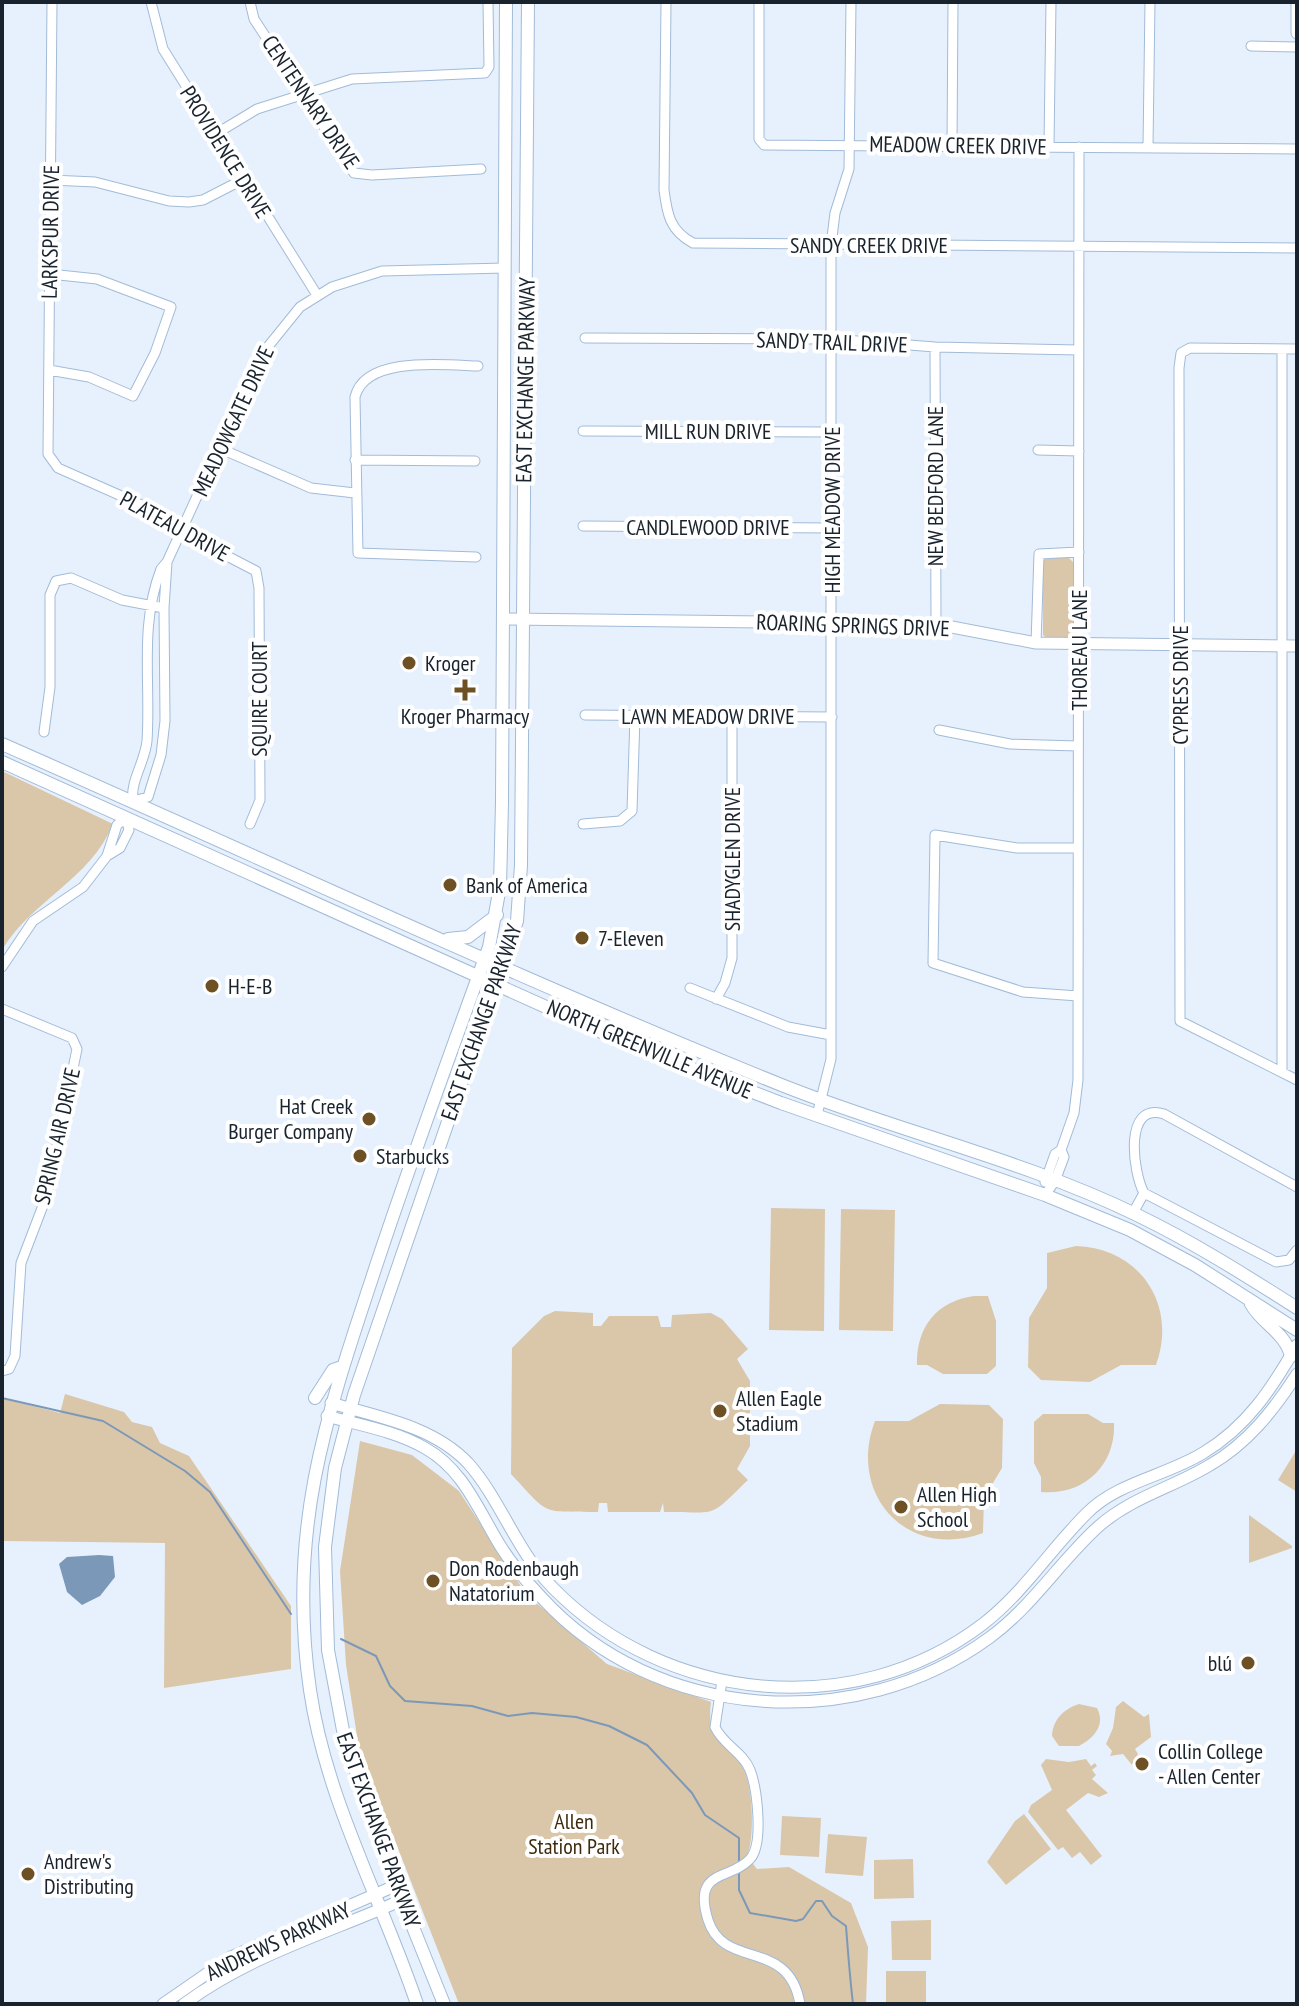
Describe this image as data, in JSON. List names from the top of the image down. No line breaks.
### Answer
{"streets":{"main road":["EAST EXCHANGE PARKWAY","NORTH GREENVILLE AVENUE"],"street":["CENTENNARY DRIVE","MEADOW CREEK DRIVE","PROVIDENCE DRIVE","LARKSPUR DRIVE","SANDY CREEK DRIVE","SANDY TRAIL DRIVE","MEADOWGATE DRIVE","MILL RUN DRIVE","NEW BEDFORD LANE","HIGH MEADOW DRIVE","PLATEAU DRIVE","CANDLEWOOD DRIVE","ROARING SPRINGS DRIVE","THOREAU LANE","CYPRESS DRIVE","SQUIRE COURT","LAWN MEADOW DRIVE","SHADYGLEN DRIVE","SPRING AIR DRIVE","ANDREWS PARKWAY"]},"crossings":[["MEADOW CREEK DRIVE","HIGH MEADOW DRIVE"],["MEADOW CREEK DRIVE","THOREAU LANE"],["PROVIDENCE DRIVE","MEADOWGATE DRIVE"],["LARKSPUR DRIVE","PLATEAU DRIVE"],["SANDY CREEK DRIVE","HIGH MEADOW DRIVE"],["SANDY CREEK DRIVE","THOREAU LANE"],["SANDY TRAIL DRIVE","NEW BEDFORD LANE"],["SANDY TRAIL DRIVE","HIGH MEADOW DRIVE"],["SANDY TRAIL DRIVE","THOREAU LANE"],["EAST EXCHANGE PARKWAY","MEADOWGATE DRIVE"],["EAST EXCHANGE PARKWAY","ROARING SPRINGS DRIVE"],["EAST EXCHANGE PARKWAY","NORTH GREENVILLE AVENUE"],["EAST EXCHANGE PARKWAY","ANDREWS PARKWAY"],["MEADOWGATE DRIVE","PLATEAU DRIVE"],["MEADOWGATE DRIVE","NORTH GREENVILLE AVENUE"],["MILL RUN DRIVE","HIGH MEADOW DRIVE"],["NEW BEDFORD LANE","ROARING SPRINGS DRIVE"],["HIGH MEADOW DRIVE","CANDLEWOOD DRIVE"],["HIGH MEADOW DRIVE","ROARING SPRINGS DRIVE"],["HIGH MEADOW DRIVE","LAWN MEADOW DRIVE"],["HIGH MEADOW DRIVE","NORTH GREENVILLE AVENUE"],["PLATEAU DRIVE","SQUIRE COURT"],["ROARING SPRINGS DRIVE","THOREAU LANE"],["ROARING SPRINGS DRIVE","CYPRESS DRIVE"],["THOREAU LANE","NORTH GREENVILLE AVENUE"],["LAWN MEADOW DRIVE","SHADYGLEN DRIVE"]],"parks":["Allen Station Park"],"places":{"other":["Kroger","Bank of America","7-Eleven","H-E-B","Hat Creek Burger Company","Starbucks","Allen Eagle Stadium","Allen High School","Don Rodenbaugh Natatorium","blú","Collin College - Allen Center","Andrew's Distributing"],"health":["Kroger Pharmacy"]}}
